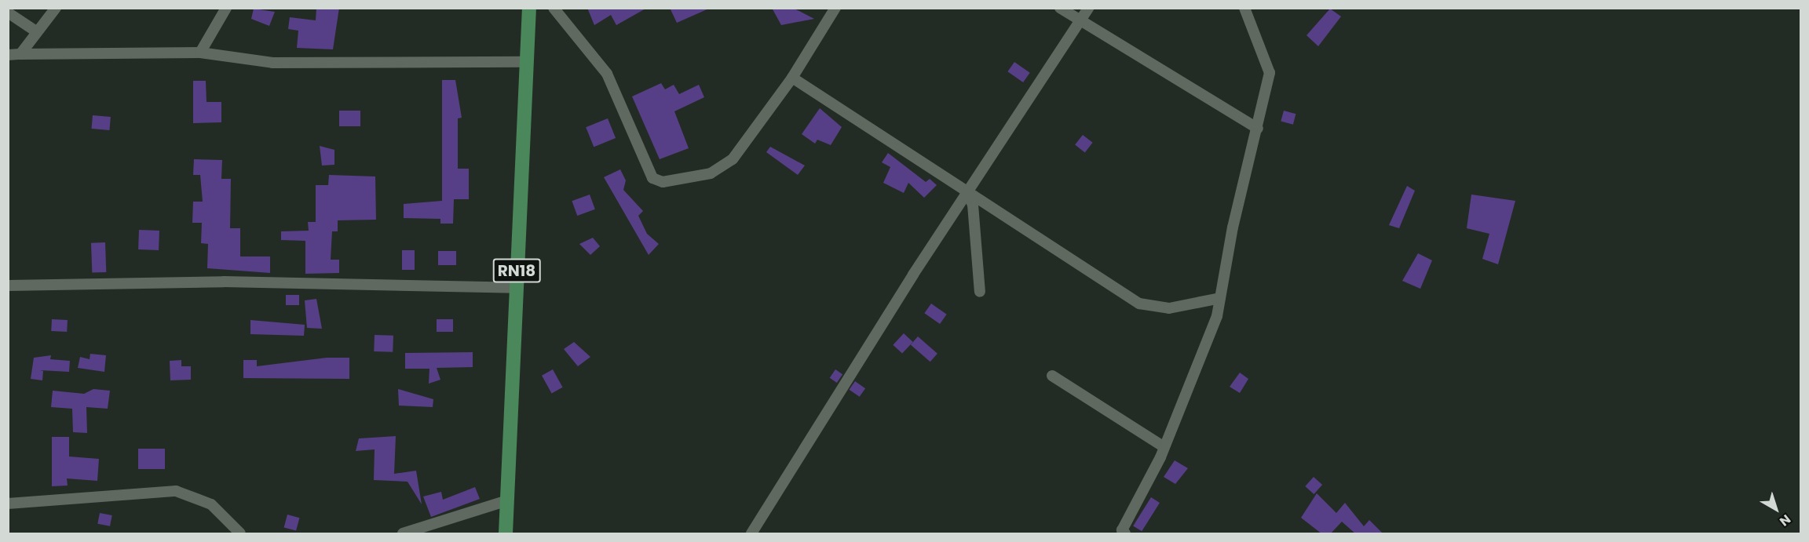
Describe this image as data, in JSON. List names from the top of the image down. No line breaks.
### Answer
{"streets":{"main road":["RN18"]},"north":"bottom right"}
